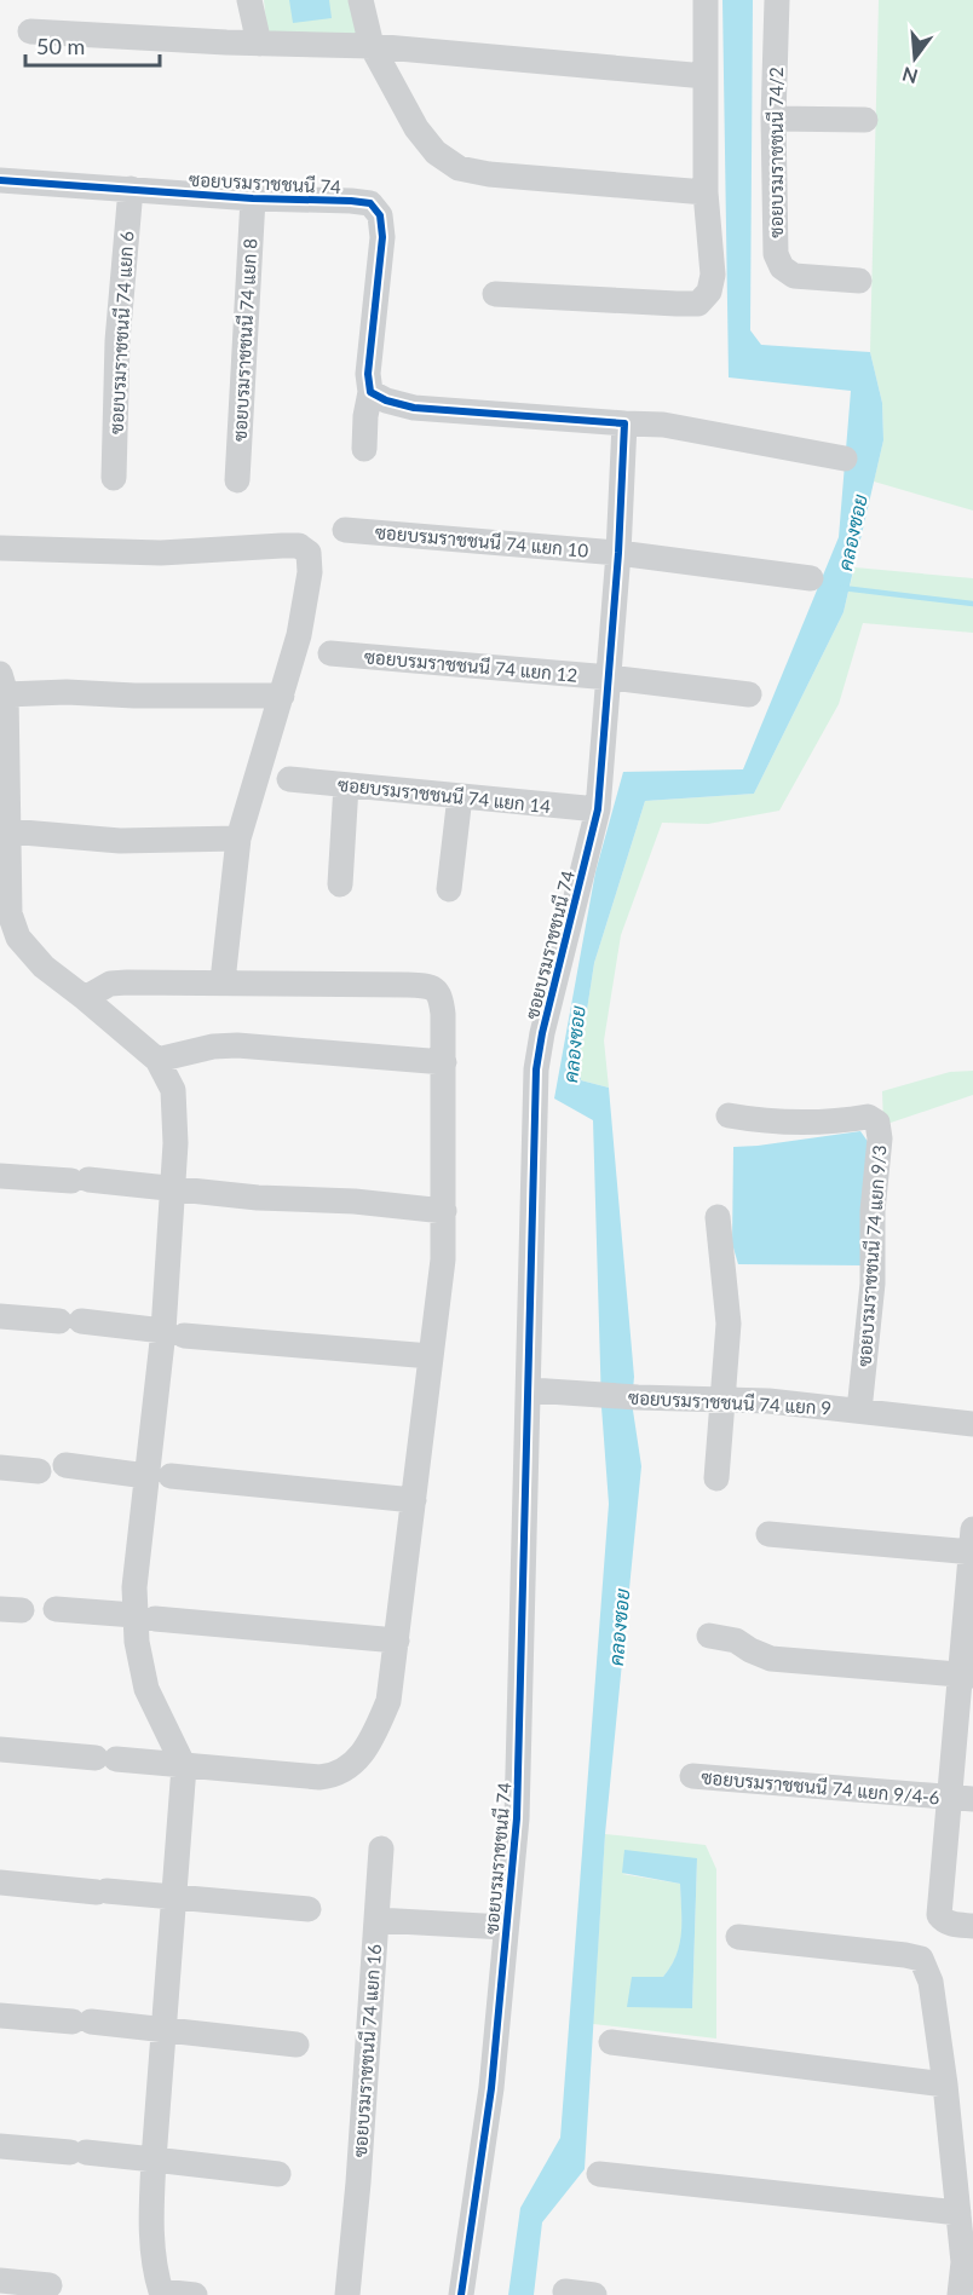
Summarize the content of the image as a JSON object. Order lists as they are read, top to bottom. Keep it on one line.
{"streets":{"street":["ซอยบรมราชชนนี 74/2","ซอยบรมราชชนนี 74","ซอยบรมราชชนนี 74 แยก 6","ซอยบรมราชชนนี 74 แยก 8","ซอยบรมราชชนนี 74 แยก 10","ซอยบรมราชชนนี 74 แยก 12","ซอยบรมราชชนนี 74 แยก 14","ซอยบรมราชชนนี 74 แยก 9/3","ซอยบรมราชชนนี 74 แยก 9","ซอยบรมราชชนนี 74 แยก 9/4-6","ซอยบรมราชชนนี 74 แยก 16"]},"crossings":[["ซอยบรมราชชนนี 74","ซอยบรมราชชนนี 74 แยก 6"],["ซอยบรมราชชนนี 74","ซอยบรมราชชนนี 74 แยก 8"],["ซอยบรมราชชนนี 74","ซอยบรมราชชนนี 74 แยก 10"],["ซอยบรมราชชนนี 74","ซอยบรมราชชนนี 74 แยก 12"],["ซอยบรมราชชนนี 74","ซอยบรมราชชนนี 74 แยก 14"],["ซอยบรมราชชนนี 74","ซอยบรมราชชนนี 74 แยก 9"],["ซอยบรมราชชนนี 74","ซอยบรมราชชนนี 74 แยก 16"],["ซอยบรมราชชนนี 74 แยก 9/3","ซอยบรมราชชนนี 74 แยก 9"]],"water":["คลองซอย"],"scale_bar":"50 m","north":"bottom"}
